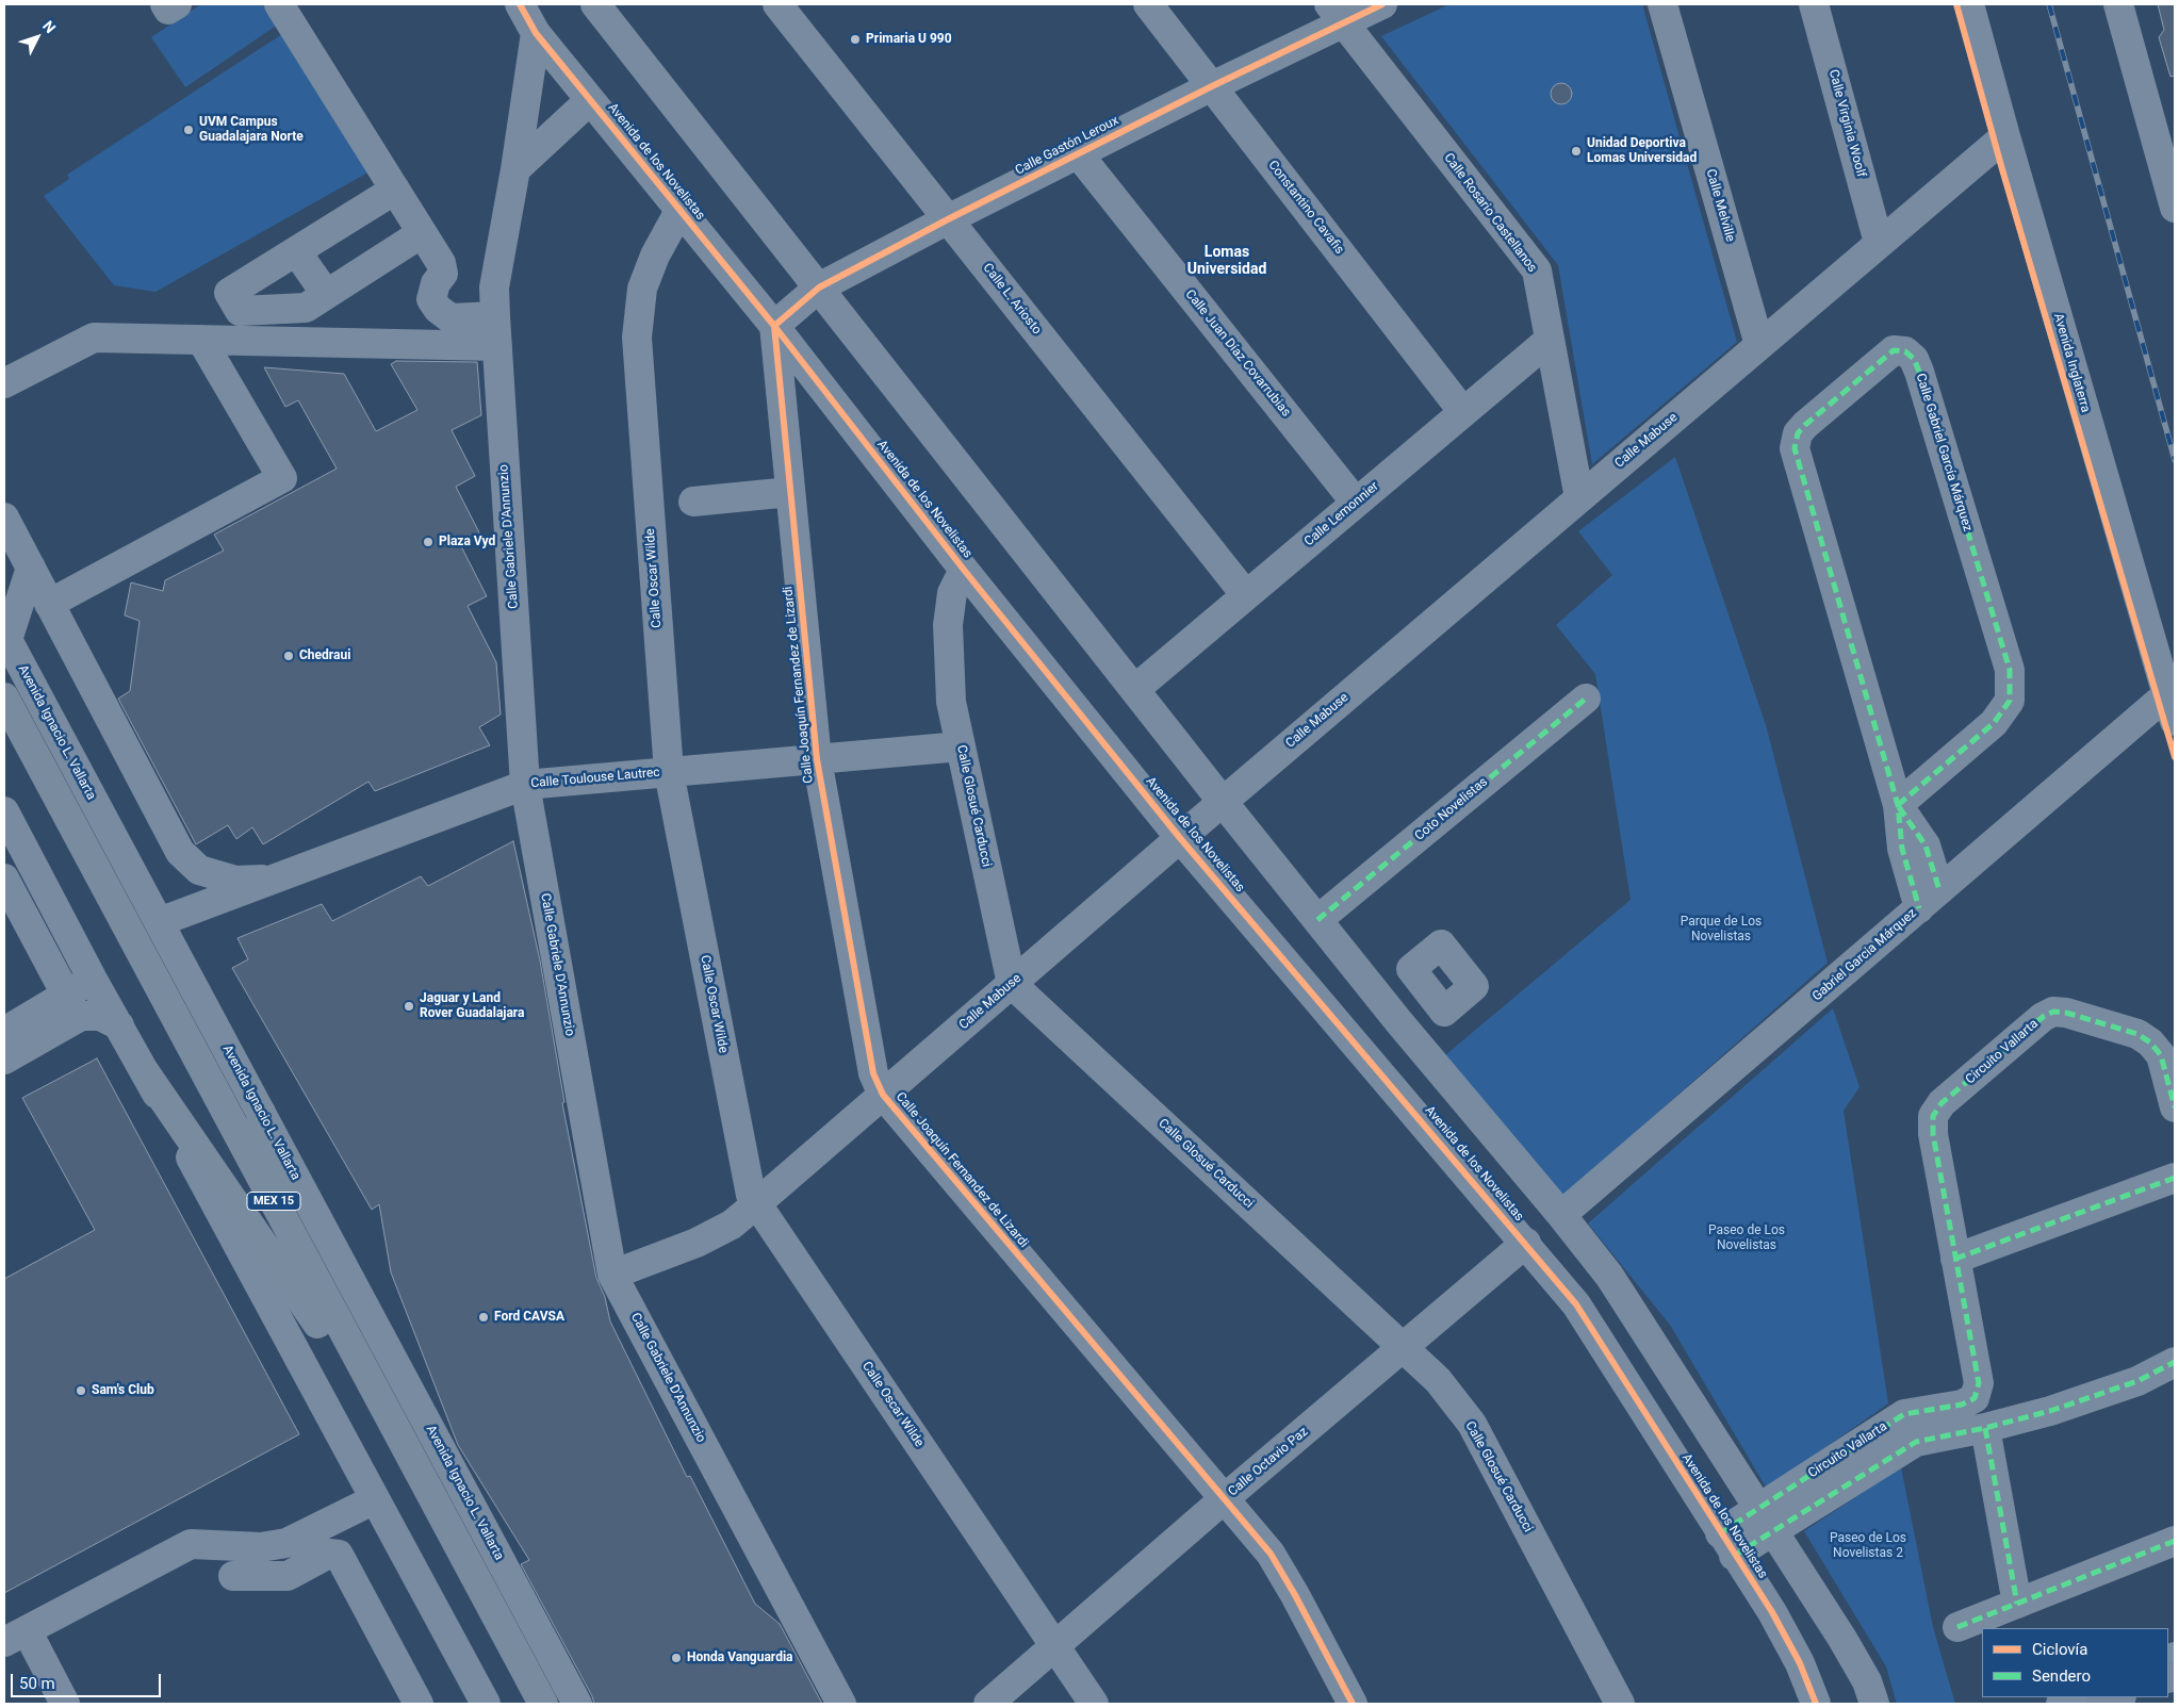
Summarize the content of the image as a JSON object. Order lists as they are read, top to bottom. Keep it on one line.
{"streets":{"highway":["MEX 15"],"street":["Calle Virginia Woolf","Calle Gastón Leroux","Avenida de los Novelistas","Calle Melville","Constantino Cavafis","Calle Rosario Castellanos","Calle L. Ariosto","Calle Juan Díaz Covarrubias","Avenida Inglaterra","Calle Mabuse","Calle Gabriel García Márquez","Calle Lemonnier","Calle Gabriele D'Annunzio","Calle Oscar Wilde","Calle Joaquín Fernandez de Lizardi","Avenida Ignacio L. Vallarta","Calle Toulouse Lautrec","Calle Glosué Carducci","Coto Novelistas","Gabriel Garcia Márquez","Circuito Vallarta","Calle Octavio Paz"]},"crossings":[["Calle Virginia Woolf","Calle Mabuse"],["Calle Gastón Leroux","Avenida de los Novelistas"],["Calle Gastón Leroux","Constantino Cavafis"],["Calle Gastón Leroux","Calle Rosario Castellanos"],["Calle Gastón Leroux","Calle L. Ariosto"],["Calle Gastón Leroux","Calle Juan Díaz Covarrubias"],["Calle Gastón Leroux","Calle Joaquín Fernandez de Lizardi"],["Avenida de los Novelistas","Calle Mabuse"],["Avenida de los Novelistas","Calle Gabriele D'Annunzio"],["Avenida de los Novelistas","Calle Oscar Wilde"],["Avenida de los Novelistas","Calle Joaquín Fernandez de Lizardi"],["Avenida de los Novelistas","Calle Glosué Carducci"],["Avenida de los Novelistas","Circuito Vallarta"],["Avenida de los Novelistas","Calle Octavio Paz"],["Calle Melville","Calle Mabuse"],["Constantino Cavafis","Calle Lemonnier"],["Calle Rosario Castellanos","Calle Mabuse"],["Calle Rosario Castellanos","Calle Lemonnier"],["Calle L. Ariosto","Calle Lemonnier"],["Calle Juan Díaz Covarrubias","Calle Lemonnier"],["Avenida Inglaterra","Calle Mabuse"],["Avenida Inglaterra","Gabriel Garcia Márquez"],["Calle Mabuse","Calle Gabriele D'Annunzio"],["Calle Mabuse","Calle Oscar Wilde"],["Calle Mabuse","Calle Joaquín Fernandez de Lizardi"],["Calle Mabuse","Calle Glosué Carducci"],["Calle Gabriel García Márquez","Gabriel Garcia Márquez"],["Calle Gabriele D'Annunzio","Calle Toulouse Lautrec"],["Calle Oscar Wilde","Calle Toulouse Lautrec"],["Calle Oscar Wilde","Calle Octavio Paz"],["Calle Joaquín Fernandez de Lizardi","Calle Toulouse Lautrec"],["Calle Joaquín Fernandez de Lizardi","Calle Octavio Paz"],["Avenida Ignacio L. Vallarta","Calle Toulouse Lautrec"],["Calle Toulouse Lautrec","Calle Glosué Carducci"],["Calle Glosué Carducci","Calle Octavio Paz"]],"districts":["Lomas Universidad"],"parks":["Parque de Los Novelistas","Paseo de Los Novelistas","Paseo de Los Novelistas 2"],"places":["Primaria U 990","UVM Campus Guadalajara Norte","Unidad Deportiva Lomas Universidad","Plaza Vyd","Chedraui","Jaguar y Land Rover Guadalajara","Ford CAVSA","Sam's Club","Honda Vanguardia"],"legend":["Ciclovía","Sendero"],"scale_bar":"50 m","north":"top right"}
